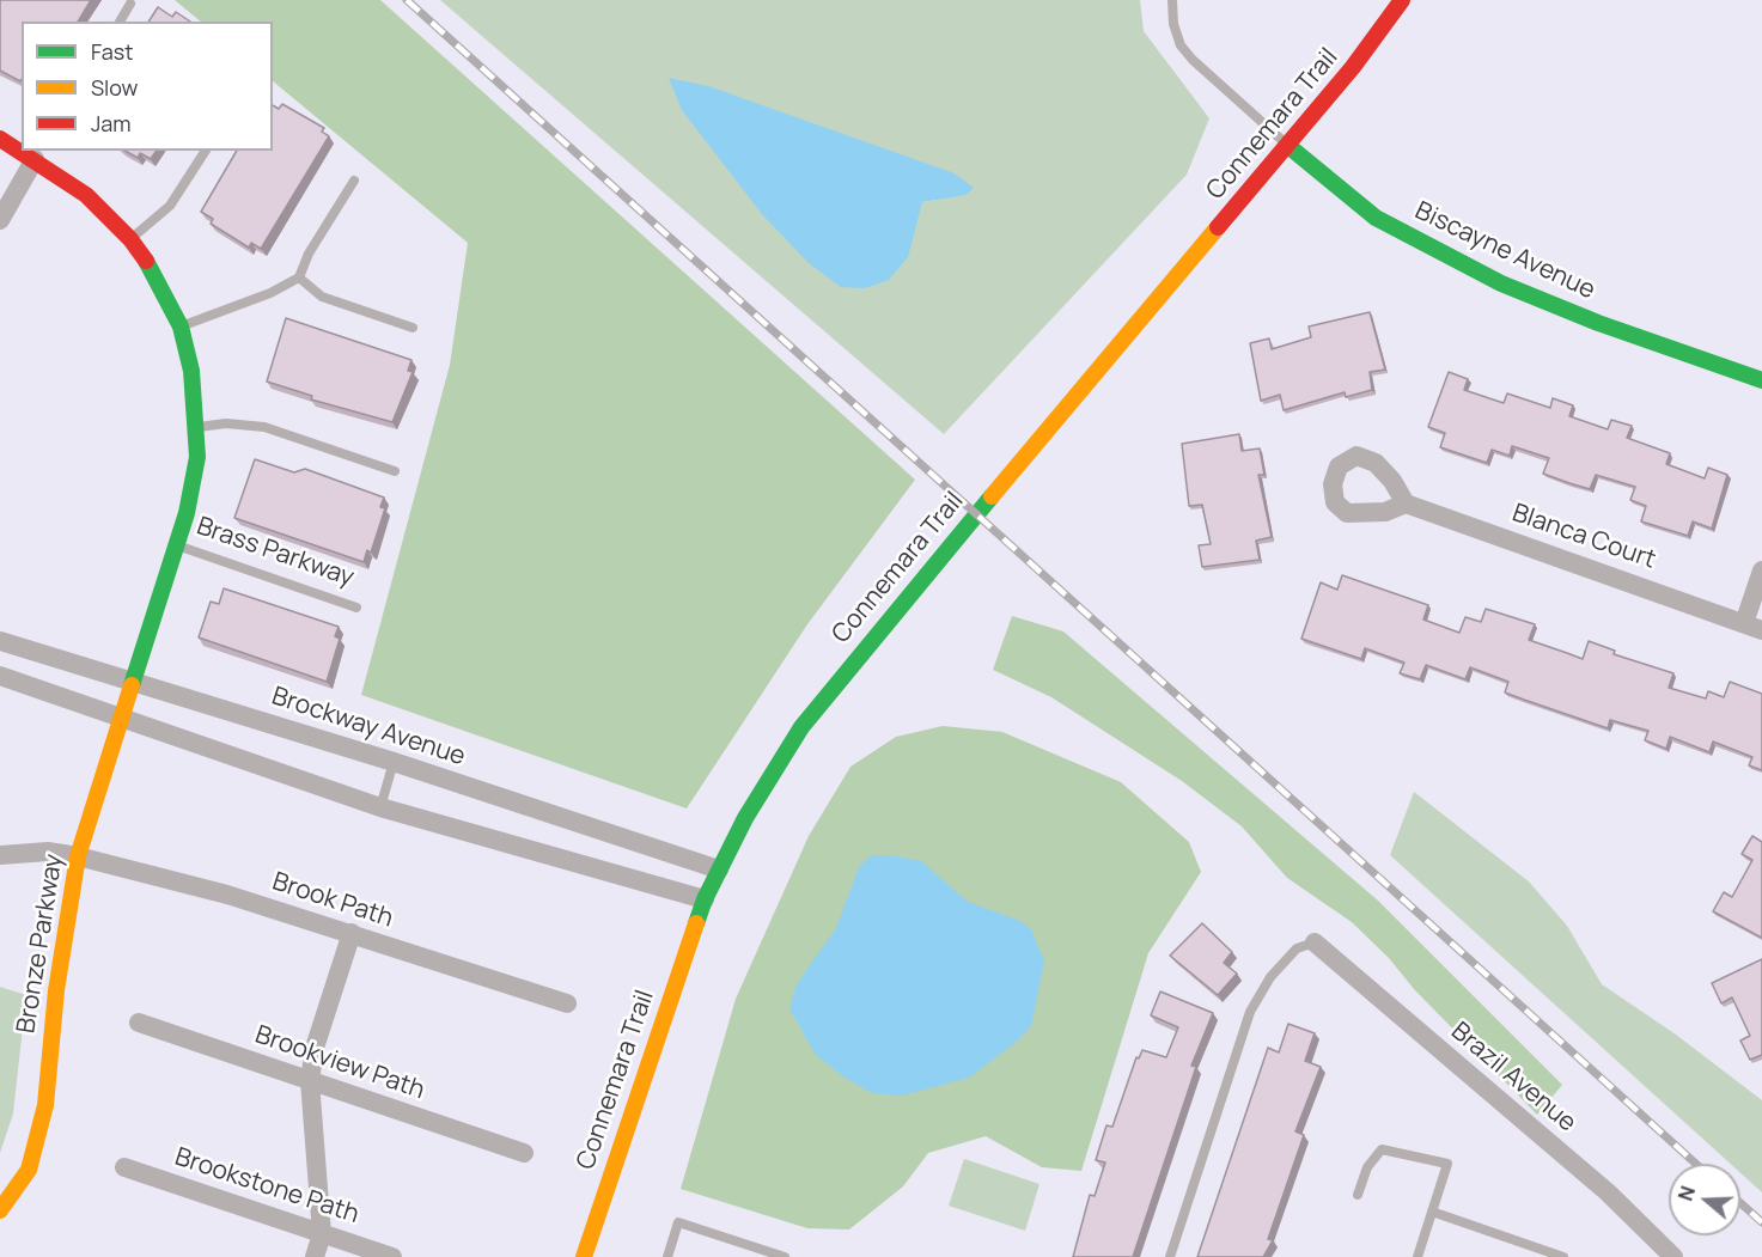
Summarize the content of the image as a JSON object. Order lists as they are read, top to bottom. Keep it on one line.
{"streets":{"street":["Connemara Trail","Biscayne Avenue","Blanca Court","Brass Parkway","Brockway Avenue","Brook Path","Bronze Parkway","Brookview Path","Brazil Avenue","Brookstone Path"]},"crossings":[["Connemara Trail","Biscayne Avenue"],["Connemara Trail","Brockway Avenue"],["Brass Parkway","Brockway Avenue"],["Brass Parkway","Bronze Parkway"],["Brockway Avenue","Bronze Parkway"],["Brook Path","Bronze Parkway"]],"legend":["Fast","Slow","Jam"],"north":"left"}
